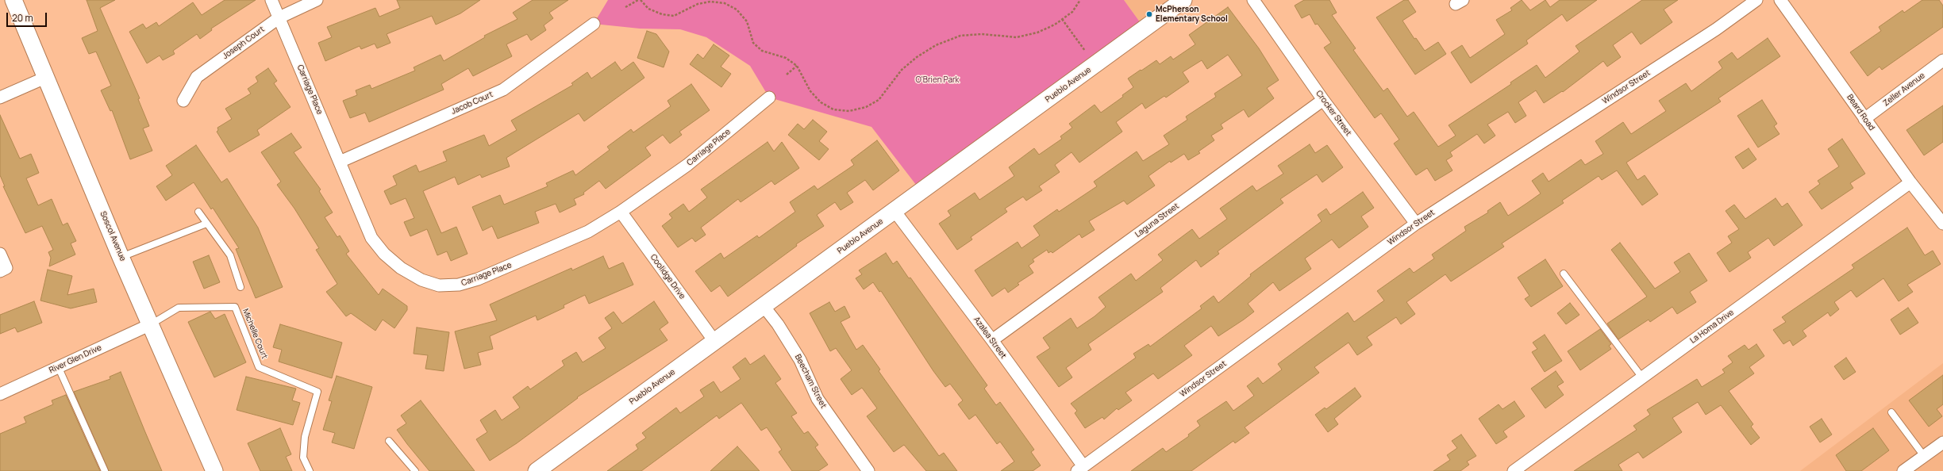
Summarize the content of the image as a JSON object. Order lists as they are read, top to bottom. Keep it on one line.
{"streets":{"street":["Joseph Court","Pueblo Avenue","Windsor Street","Carriage Place","Zeller Avenue","Jacob Court","Beard Road","Crocker Street","Laguna Street","Soscol Avenue","Coolidge Drive","La Homa Drive","Azalea Street","River Glen Drive","Beecham Street"],"lane":["Michelle Court"]},"crossings":[["Joseph Court","Carriage Place"],["Pueblo Avenue","Coolidge Drive"],["Pueblo Avenue","Azalea Street"],["Pueblo Avenue","Beecham Street"],["Windsor Street","Crocker Street"],["Windsor Street","Azalea Street"],["Carriage Place","Jacob Court"],["Carriage Place","Coolidge Drive"],["Zeller Avenue","Beard Road"],["Beard Road","La Homa Drive"],["Crocker Street","Laguna Street"],["Laguna Street","Azalea Street"],["Soscol Avenue","Michelle Court"],["Soscol Avenue","River Glen Drive"],["Michelle Court","River Glen Drive"]],"parks":["O'Brien Park"],"places":["McPherson Elementary School"],"scale_bar":"20 m"}
